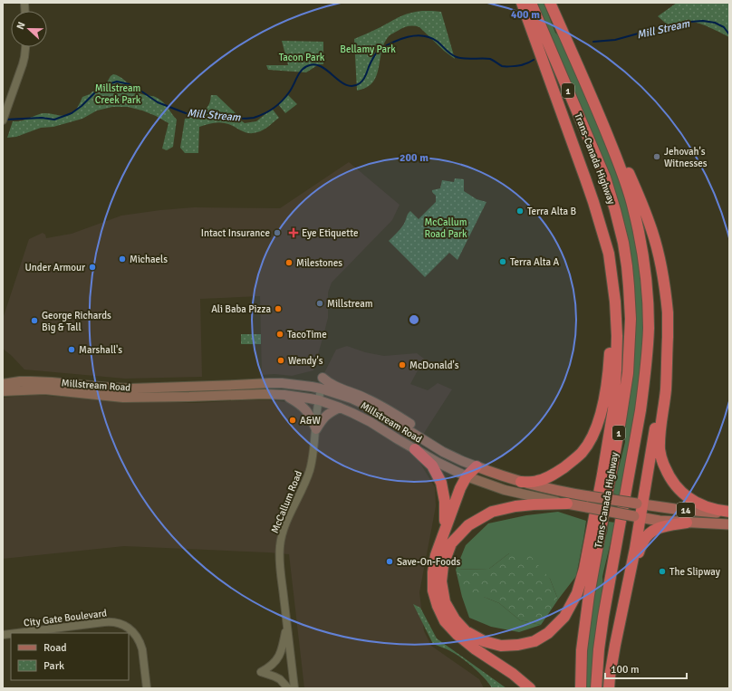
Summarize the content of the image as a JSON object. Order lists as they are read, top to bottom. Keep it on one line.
{"streets":{"highway":["1","Trans-Canada Highway"],"main road":["Millstream Road","14"],"street":["McCallum Road","City Gate Boulevard"]},"crossings":[["Millstream Road","McCallum Road"],["Millstream Road","14"]],"water":["Mill Stream"],"parks":["Bellamy Park","Tacon Park","Millstream Creek Park","McCallum Road Park"],"places":{"other":["Jehovah's Witnesses","Terra Alta B","Intact Insurance","Michaels","Terra Alta A","Milestones","Under Armour","Millstream","Ali Baba Pizza","George Richards Big & Tall","TacoTime","Marshall's","Wendy's","McDonald's","A&W","Save-On-Foods","The Slipway"],"health":["Eye Etiquette"]},"legend":["Road","Park"],"scale_bar":"100 m","north":"left","rings":["400 m","200 m"]}
